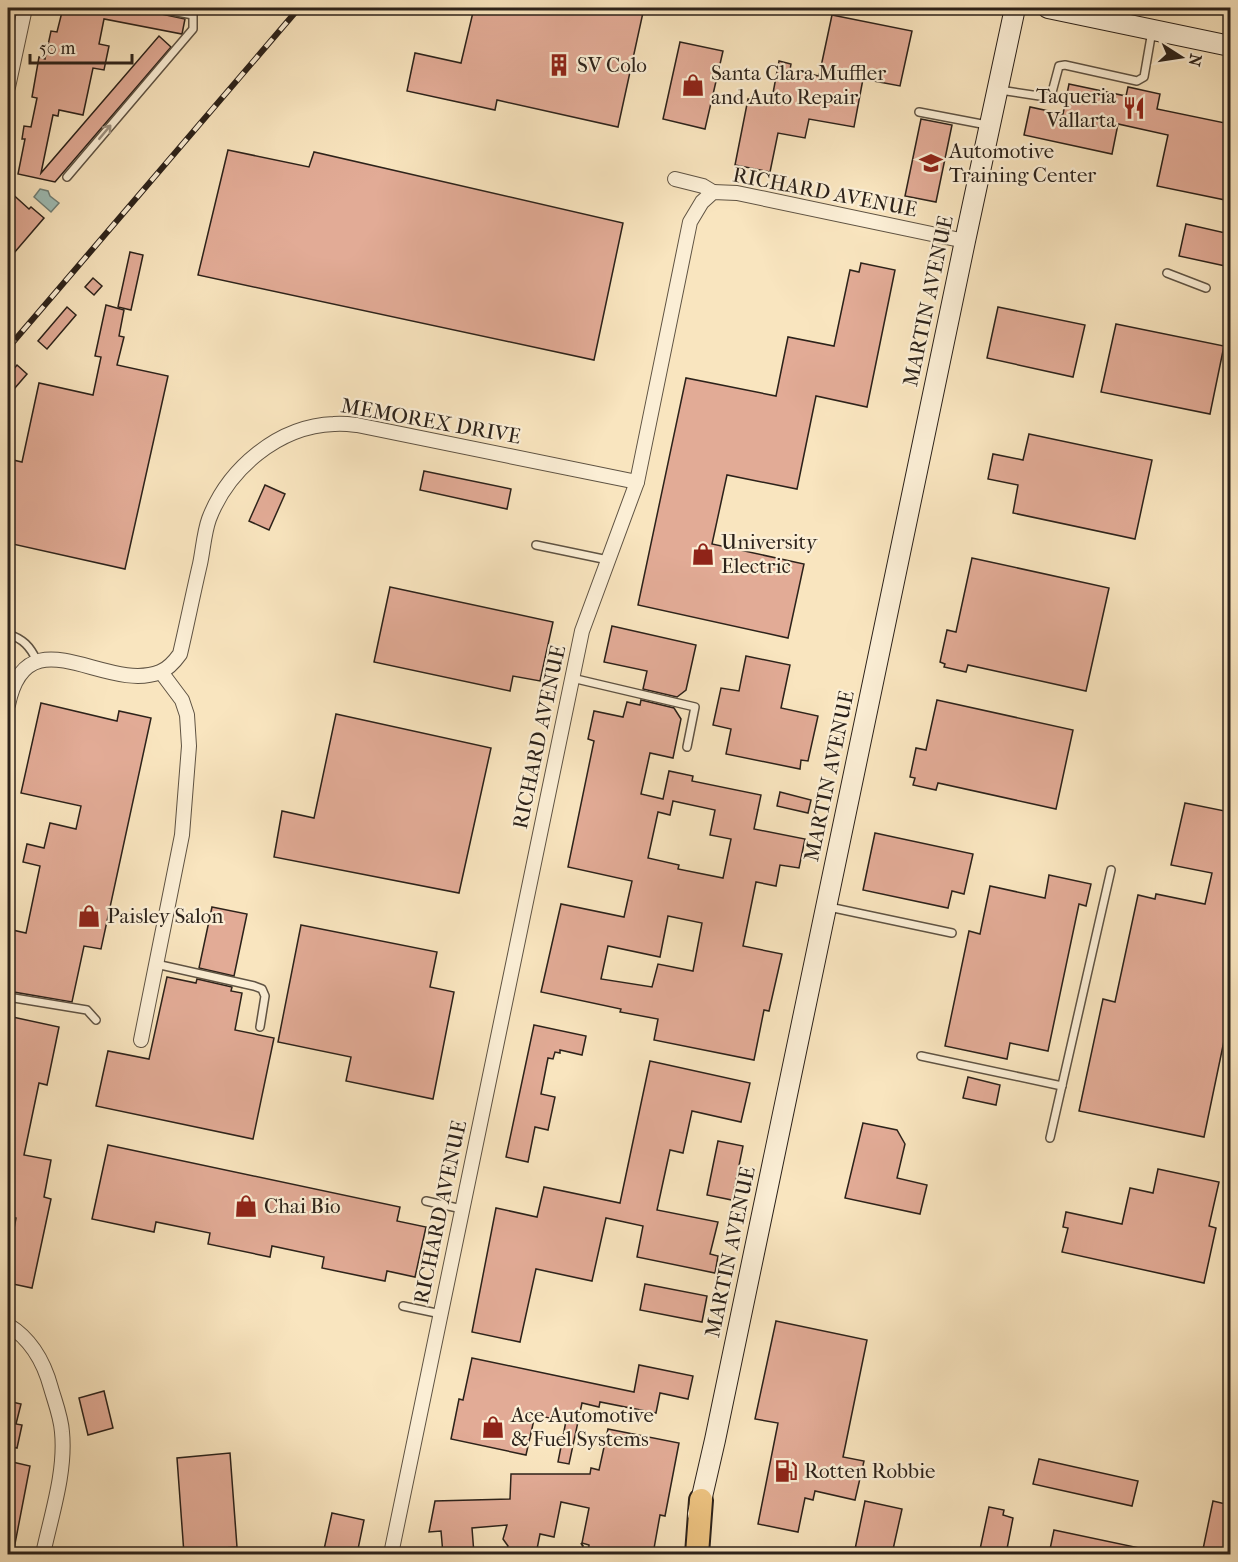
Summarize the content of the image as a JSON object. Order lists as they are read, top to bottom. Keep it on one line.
{"streets":{"street":["RICHARD AVENUE","MARTIN AVENUE","MEMOREX DRIVE"]},"crossings":[["RICHARD AVENUE","MARTIN AVENUE"],["RICHARD AVENUE","MEMOREX DRIVE"]],"places":{"building":["SV Colo"],"shop":["Santa Clara Muffler and Auto Repair","University Electric","Paisley Salon","Chai Bio","Ace Automotive & Fuel Systems"],"restaurant":["Taqueria Vallarta"],"school or university":["Automotive Training Center"],"fuel station":["Rotten Robbie"]},"scale_bar":"50 m","north":"right"}
